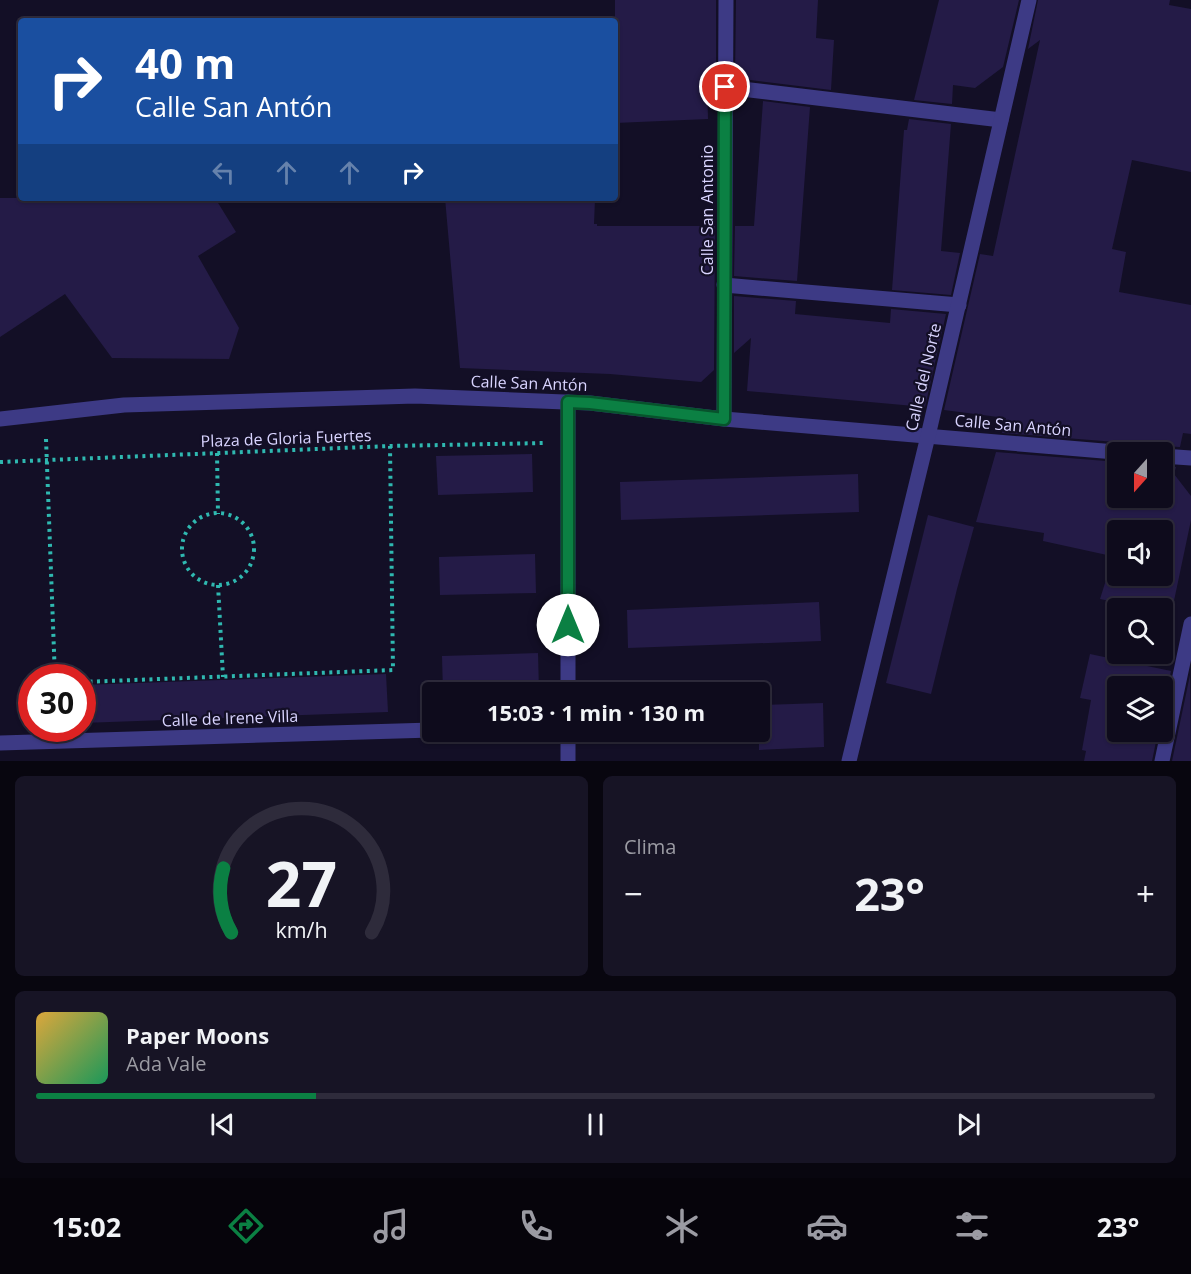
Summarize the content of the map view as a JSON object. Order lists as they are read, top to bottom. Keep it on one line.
{"streets":{"street":["Calle San Antonio","Calle del Norte","Calle San Antón","Calle de Irene Villa"],"path":["Plaza de Gloria Fuertes"]},"crossings":[["Calle San Antonio","Calle San Antón"],["Calle del Norte","Calle San Antón"]],"north":"bottom","page":{"turn":["40 m","Calle San Antón"],"limit":"30","trip":"15:03 · 1 min · 130 m","tile":"Clima","heat":["−","23°","+"],"song":["Paper Moons","Ada Vale"],"tabs":["15:02","23°"],"gauge":["27","km/h"]}}
